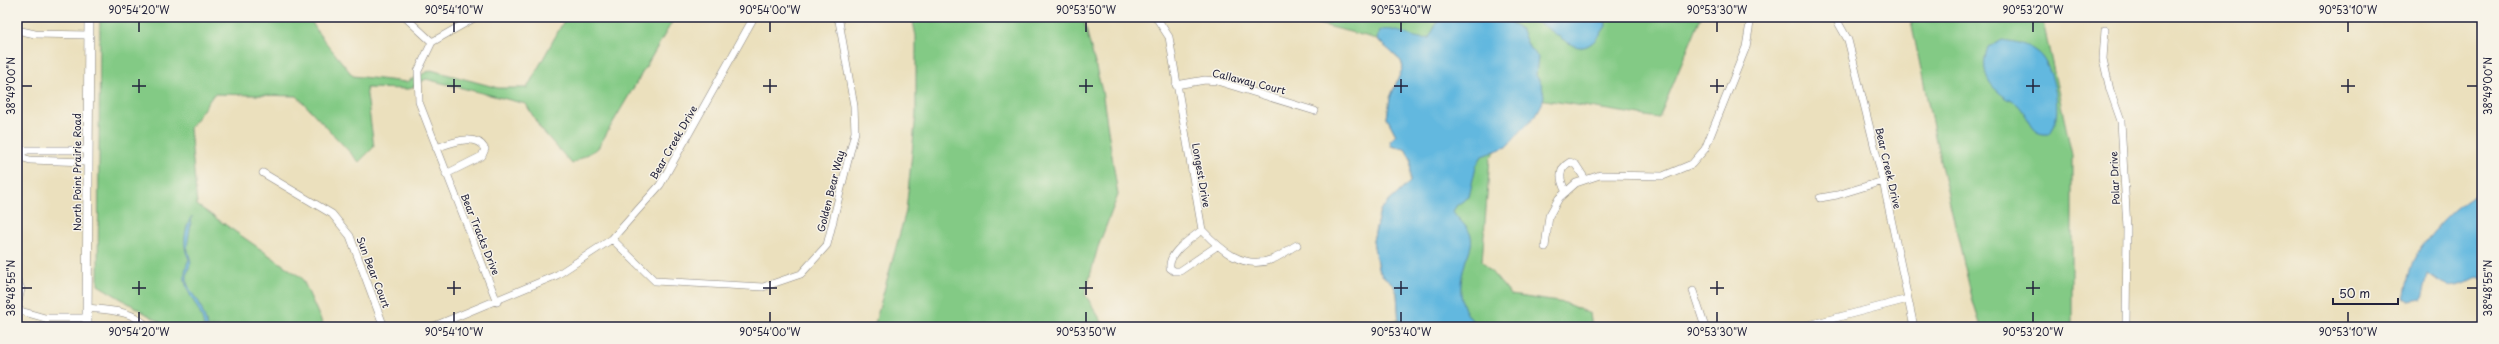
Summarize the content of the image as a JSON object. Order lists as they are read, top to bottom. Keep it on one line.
{"streets":{"street":["Callaway Court","Bear Creek Drive","North Point Prairie Road","Longest Drive","Polar Drive","Golden Bear Way","Bear Tracks Drive","Sun Bear Court"]},"crossings":[["Callaway Court","Longest Drive"],["Bear Creek Drive","Golden Bear Way"],["Bear Creek Drive","Bear Tracks Drive"]],"scale_bar":"50 m","coordinates":["90°54'20\"W","90°54'10\"W","90°54'00\"W","90°53'50\"W","90°53'40\"W","90°53'30\"W","90°53'20\"W","90°53'10\"W","38°49'00\"N","38°48'55\"N"]}
